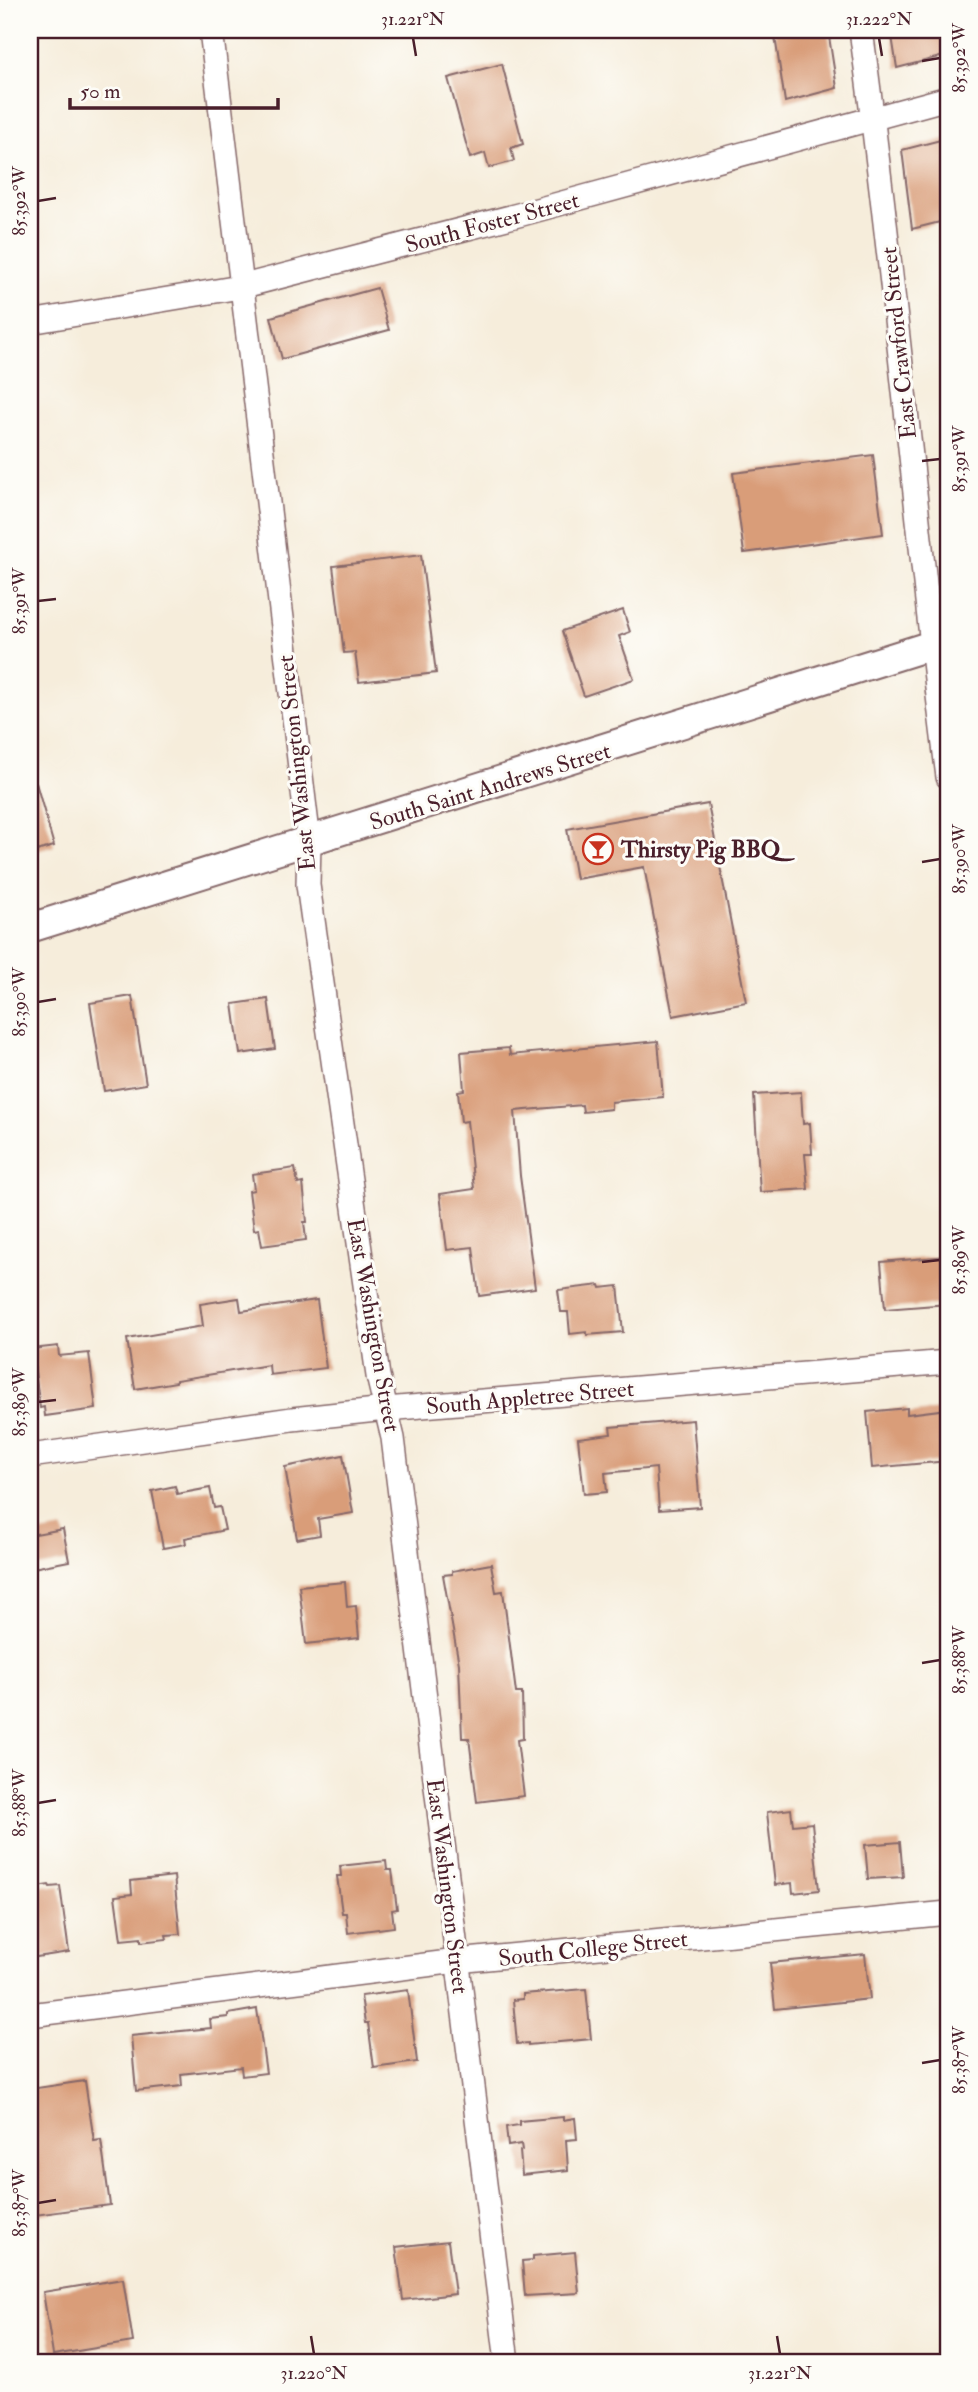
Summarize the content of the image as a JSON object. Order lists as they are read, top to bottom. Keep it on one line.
{"streets":{"street":["South Foster Street","East Crawford Street","East Washington Street","South Saint Andrews Street","South Appletree Street","South College Street"]},"crossings":[["South Foster Street","East Crawford Street"],["South Foster Street","East Washington Street"],["East Crawford Street","South Saint Andrews Street"],["East Washington Street","South Saint Andrews Street"],["East Washington Street","South Appletree Street"],["East Washington Street","South College Street"]],"places":{"bar":["Thirsty Pig BBQ"]},"scale_bar":"50 m","coordinates":["31.221°N","31.222°N","85.392°W","85.391°W","85.390°W","85.389°W","85.388°W","85.387°W","31.220°N"]}
